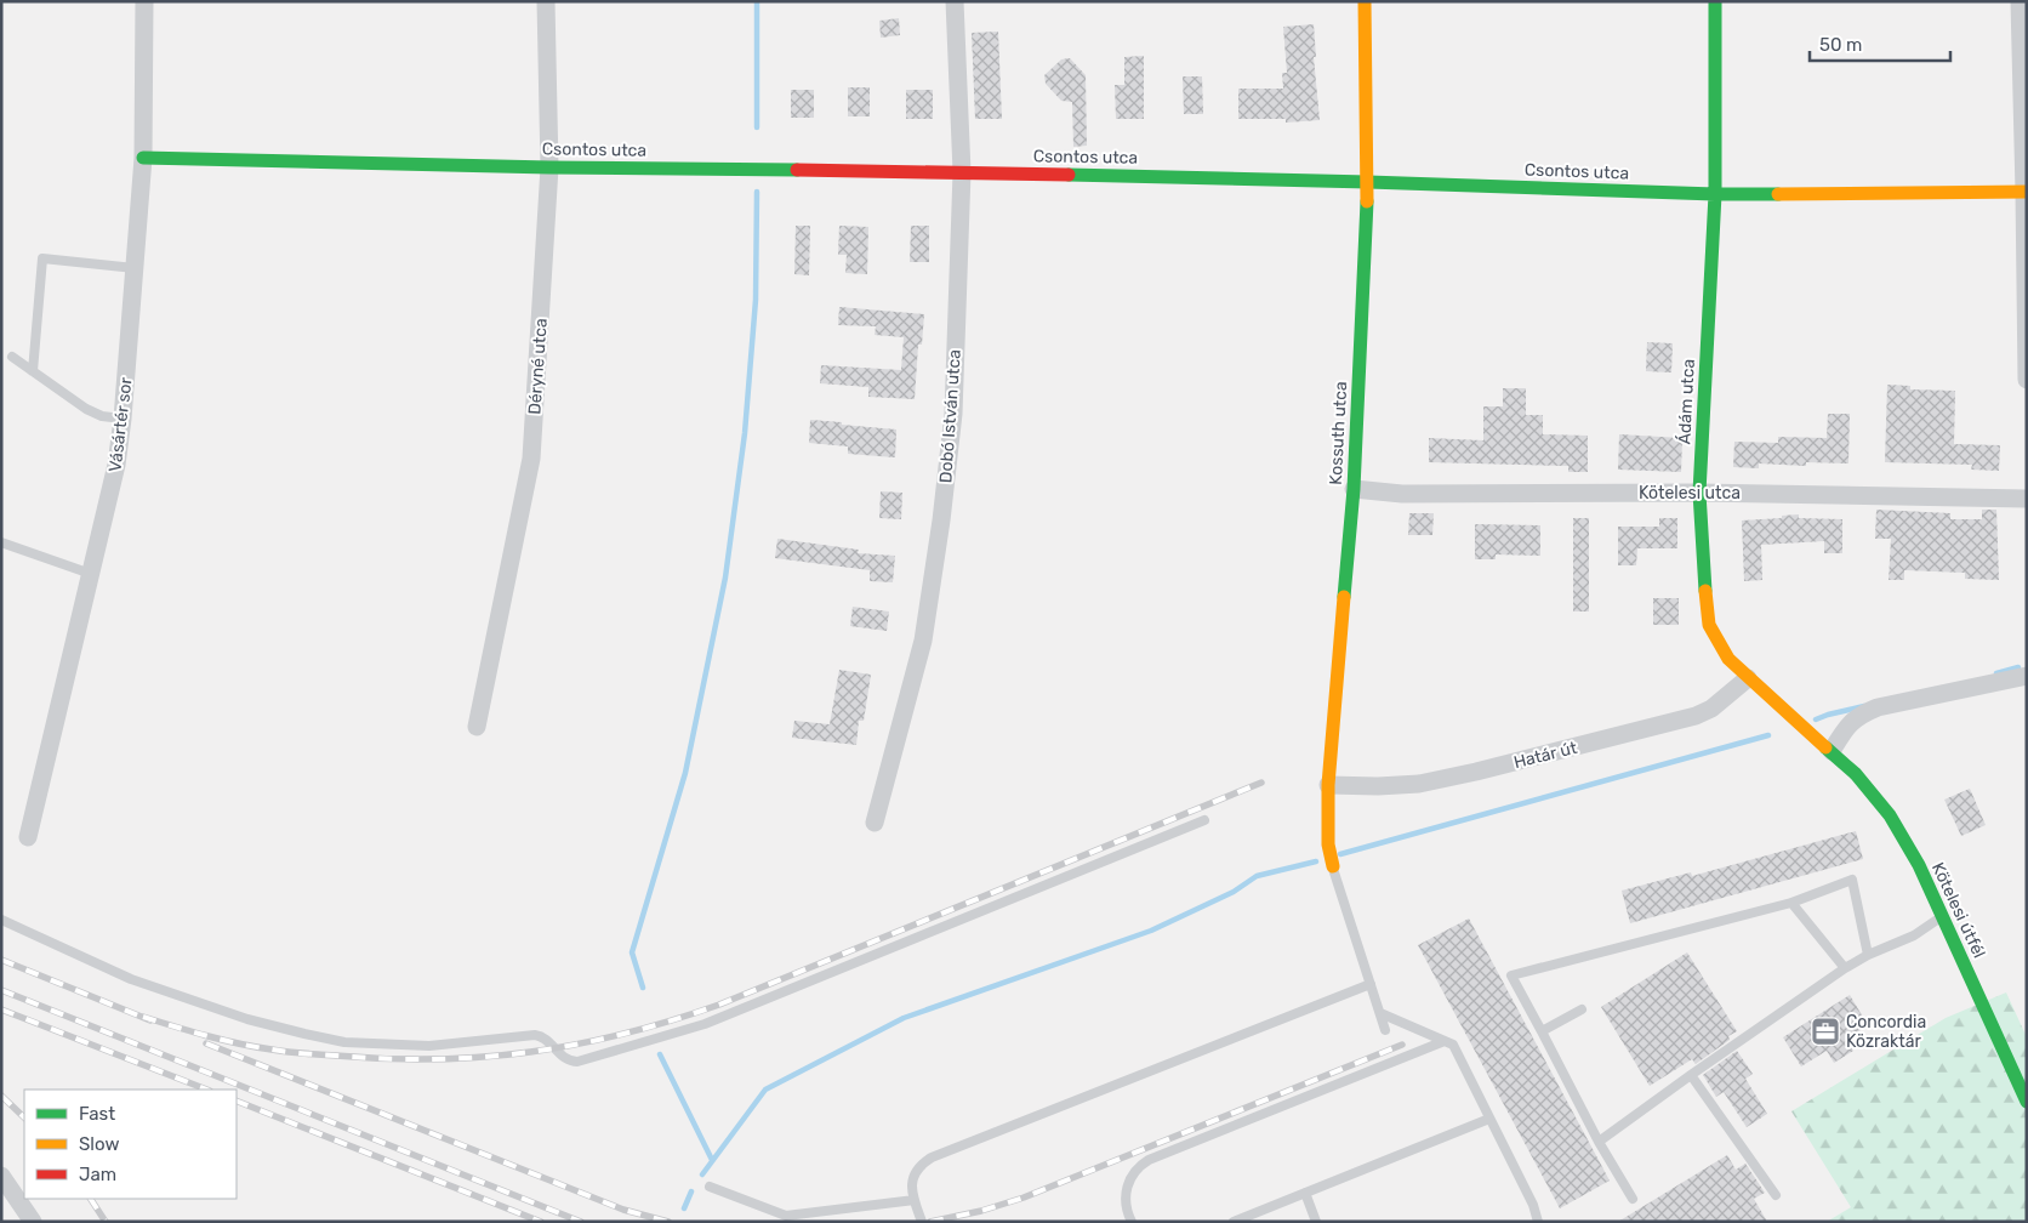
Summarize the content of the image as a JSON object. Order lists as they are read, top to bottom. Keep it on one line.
{"streets":{"street":["Csontos utca","Déryné utca","Ádám utca","Dobó István utca","Vásártér sor","Kossuth utca","Kötelesi utca","Határ út","Kötelesi útfél"]},"crossings":[["Csontos utca","Déryné utca"],["Csontos utca","Ádám utca"],["Csontos utca","Dobó István utca"],["Csontos utca","Vásártér sor"],["Csontos utca","Kossuth utca"],["Ádám utca","Kötelesi utca"],["Ádám utca","Határ út"],["Ádám utca","Kötelesi útfél"],["Kossuth utca","Kötelesi utca"],["Kossuth utca","Határ út"]],"places":{"office":["Concordia Közraktár"]},"legend":["Fast","Slow","Jam"],"scale_bar":"50 m"}
